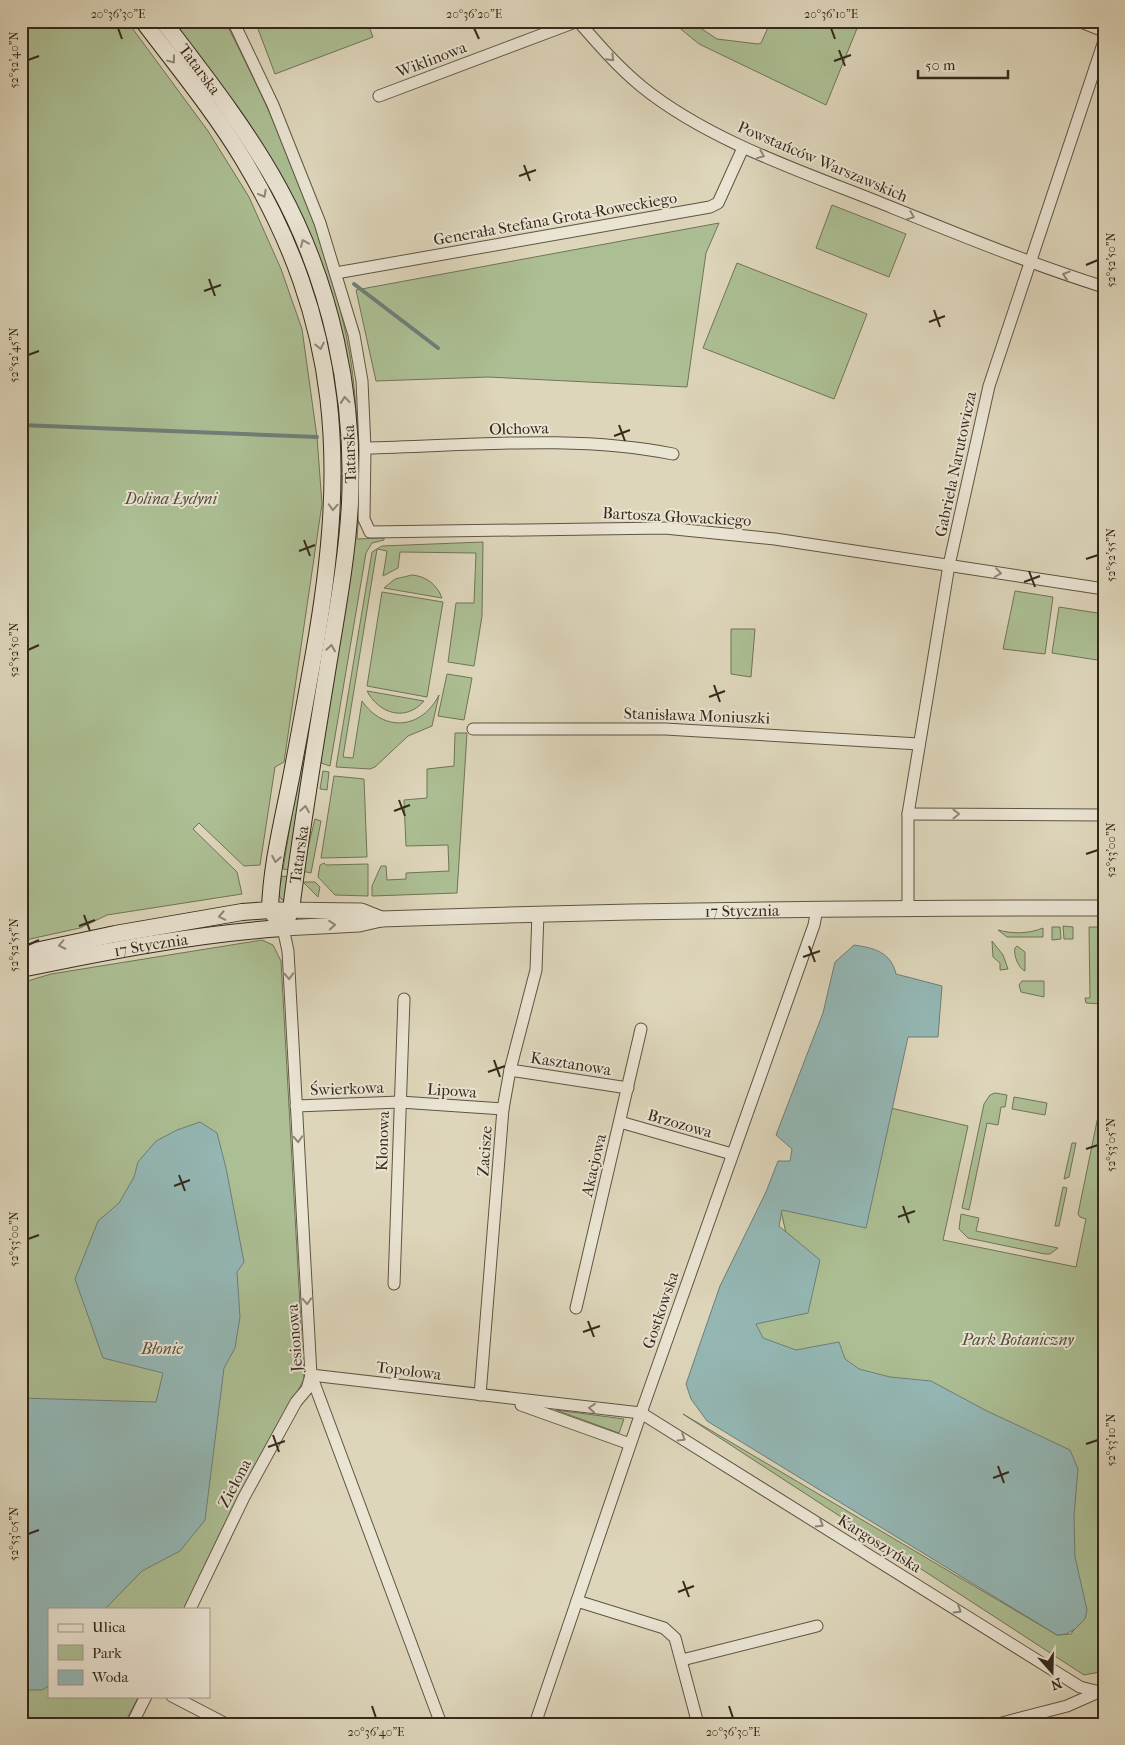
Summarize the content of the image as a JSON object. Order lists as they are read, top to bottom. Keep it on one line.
{"streets":{"main road":["Tatarska","17 Stycznia"],"street":["Wiklinowa","Powstańców Warszawskich","Generała Stefana Grota-Roweckiego","Olchowa","Gabriela Narutowicza","Bartosza Głowackiego","Stanisława Moniuszki","Kasztanowa","Świerkowa","Lipowa","Brzozowa","Klonowa","Zacisze","Akacjowa","Gostkowska","Jesionowa","Topolowa","Zielona","Kargoszyńska"]},"crossings":[["Wiklinowa","Powstańców Warszawskich"],["Tatarska","Generała Stefana Grota-Roweckiego"],["Tatarska","Olchowa"],["Tatarska","Bartosza Głowackiego"],["Tatarska","17 Stycznia"],["Tatarska","Jesionowa"],["Powstańców Warszawskich","Generała Stefana Grota-Roweckiego"],["Powstańców Warszawskich","Gabriela Narutowicza"],["Gabriela Narutowicza","Bartosza Głowackiego"],["Gabriela Narutowicza","Stanisława Moniuszki"],["Gabriela Narutowicza","17 Stycznia"],["17 Stycznia","Zacisze"],["17 Stycznia","Gostkowska"],["17 Stycznia","Jesionowa"],["Kasztanowa","Zacisze"],["Kasztanowa","Akacjowa"],["Świerkowa","Lipowa"],["Świerkowa","Klonowa"],["Świerkowa","Jesionowa"],["Lipowa","Klonowa"],["Lipowa","Zacisze"],["Brzozowa","Akacjowa"],["Brzozowa","Gostkowska"],["Zacisze","Topolowa"],["Gostkowska","Topolowa"],["Gostkowska","Kargoszyńska"],["Jesionowa","Topolowa"],["Jesionowa","Zielona"],["Topolowa","Zielona"],["Topolowa","Kargoszyńska"]],"one_way":["Jesionowa","Kargoszyńska"],"parks":["Dolina Łydyni","Park Botaniczny","Błonie"],"legend":["Ulica","Park","Woda"],"scale_bar":"50 m","north":"bottom","coordinates":["20°36'30\"E","20°36'20\"E","20°36'10\"E","52°52'40\"N","52°52'50\"N","52°52'45\"N","52°52'55\"N","52°53'00\"N","52°53'05\"N","52°53'10\"N","20°36'40\"E"]}
